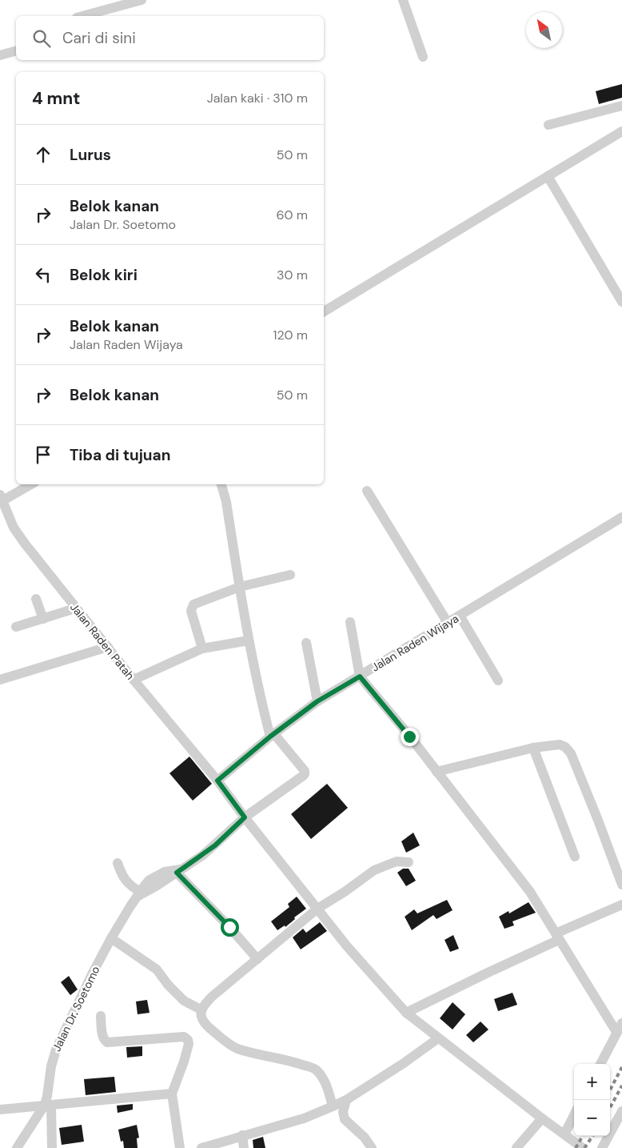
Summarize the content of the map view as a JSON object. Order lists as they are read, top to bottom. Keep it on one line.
{"streets":{"street":["Jalan Raden Patah","Jalan Raden Wijaya","Jalan Dr. Soetomo"]},"crossings":[["Jalan Raden Patah","Jalan Raden Wijaya"],["Jalan Raden Patah","Jalan Dr. Soetomo"],["Jalan Raden Wijaya","Jalan Dr. Soetomo"]],"north":"top left","page":{"search":"Cari di sini","heading":["4 mnt","Jalan kaki · 310 m"],"list":[["Lurus","50 m"],["Belok kanan","Jalan Dr. Soetomo","60 m"],["Belok kiri","30 m"],["Belok kanan","Jalan Raden Wijaya","120 m"],["Belok kanan","50 m"],"Tiba di tujuan"],"map_buttons":["+","−"]}}
